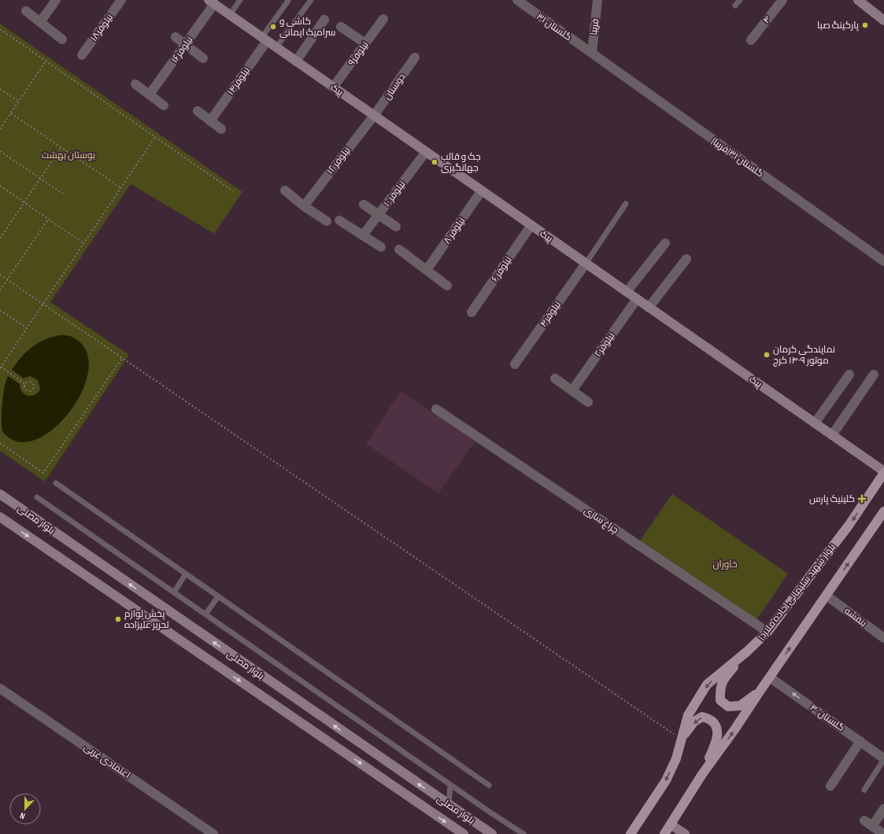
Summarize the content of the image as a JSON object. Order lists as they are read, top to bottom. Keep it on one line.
{"streets":{"main road":["بلوار شهید سلیمانی (جاده ملارد)"],"street":["۴","گلستان ۳۱","فریبا","نیلوفر۱۸","نیلوفر۱۶","نیلوفر۹","نیلوفر۱۴","دوستان","پیک","گلستان ۳۱(فریبا)","نیلوفر ۱۲","نیلوفر ۱۰","نیلوفر ۸","نیلوفر ۶","نیلوفر۴","نیلوفر۲","بلوار مصلی","چراغ سازی","بنفشه","گلستان ۳۰","اعتمادی غربی"]},"crossings":[["گلستان ۳۱","فریبا"],["گلستان ۳۱","گلستان ۳۱(فریبا)"],["فریبا","گلستان ۳۱(فریبا)"],["نیلوفر۱۶","پیک"],["نیلوفر۹","پیک"],["نیلوفر۱۴","پیک"],["دوستان","پیک"],["دوستان","نیلوفر ۱۲"],["پیک","نیلوفر ۱۲"],["پیک","نیلوفر ۱۰"],["پیک","نیلوفر ۸"],["پیک","نیلوفر ۶"],["پیک","نیلوفر۴"],["پیک","نیلوفر۲"],["پیک","بلوار شهید سلیمانی (جاده ملارد)"],["چراغ سازی","بلوار شهید سلیمانی (جاده ملارد)"]],"one_way":["گلستان ۳۰"],"parks":["بوستان بهشت","خاوران"],"places":{"other":["پارکینگ صبا","کاشی و سرامیک ایمانی","جک و قالب جهانگیری","نمایندگی کرمان موتور ۱۴۰۹ کرج","پخش لوازم تحریر علیزاده"],"health":["کلینیک پارس"]},"north":"bottom"}
